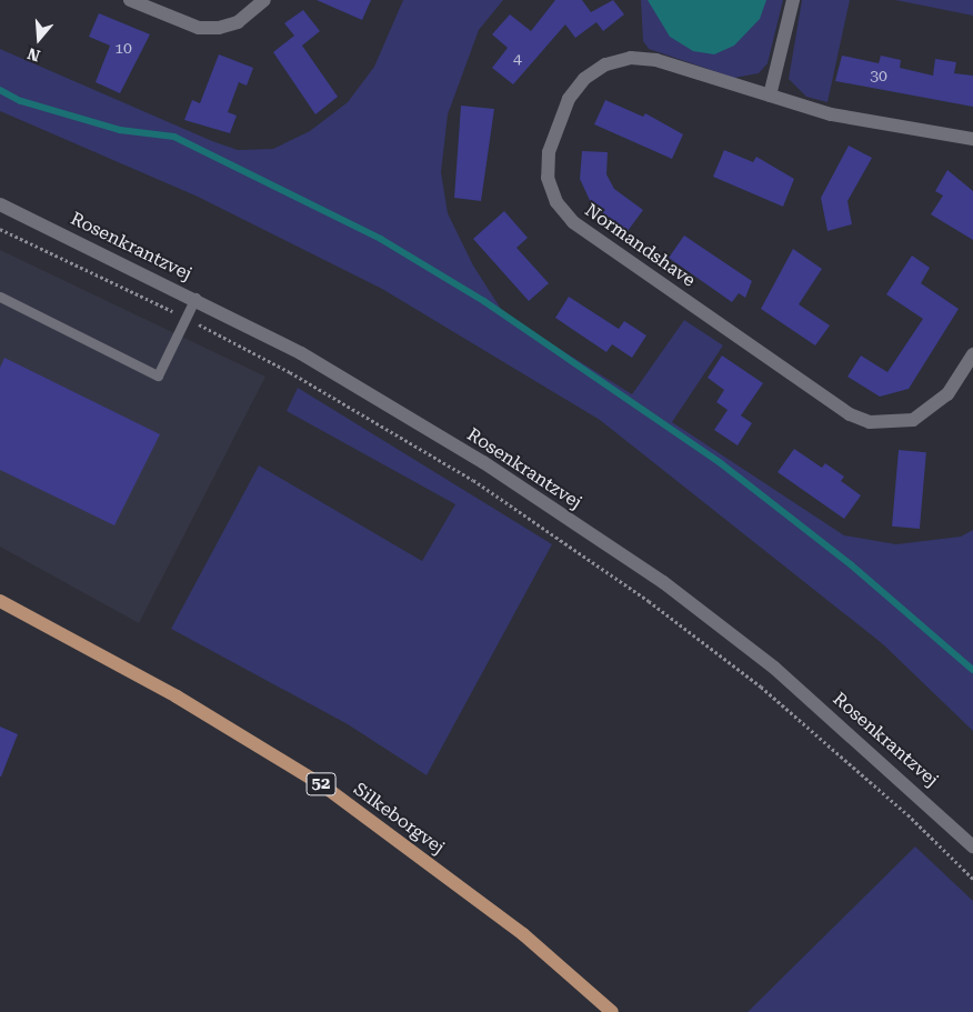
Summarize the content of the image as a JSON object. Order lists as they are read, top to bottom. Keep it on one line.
{"streets":{"main road":["52","Silkeborgvej"],"street":["Normandshave","Rosenkrantzvej"]},"house_numbers":["10","4","30"],"north":"bottom"}
